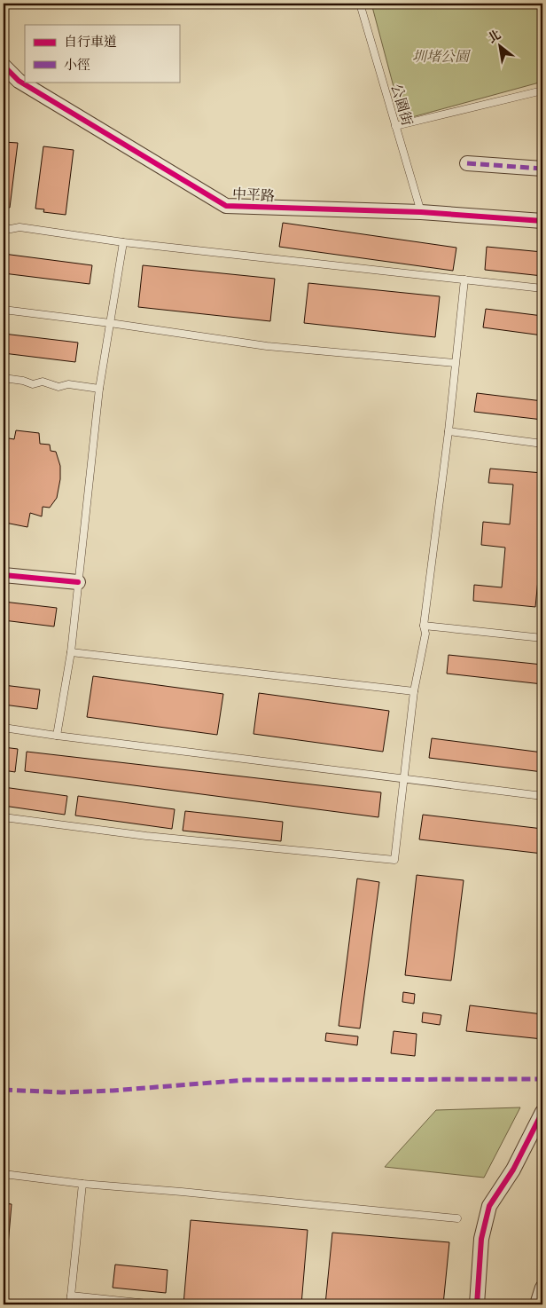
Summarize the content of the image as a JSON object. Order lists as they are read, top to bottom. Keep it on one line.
{"streets":{"street":["中平路"],"lane":["公園街"]},"crossings":[["公園街","中平路"]],"parks":["圳堵公園"],"legend":["自行車道","小徑"],"north":"top left"}
